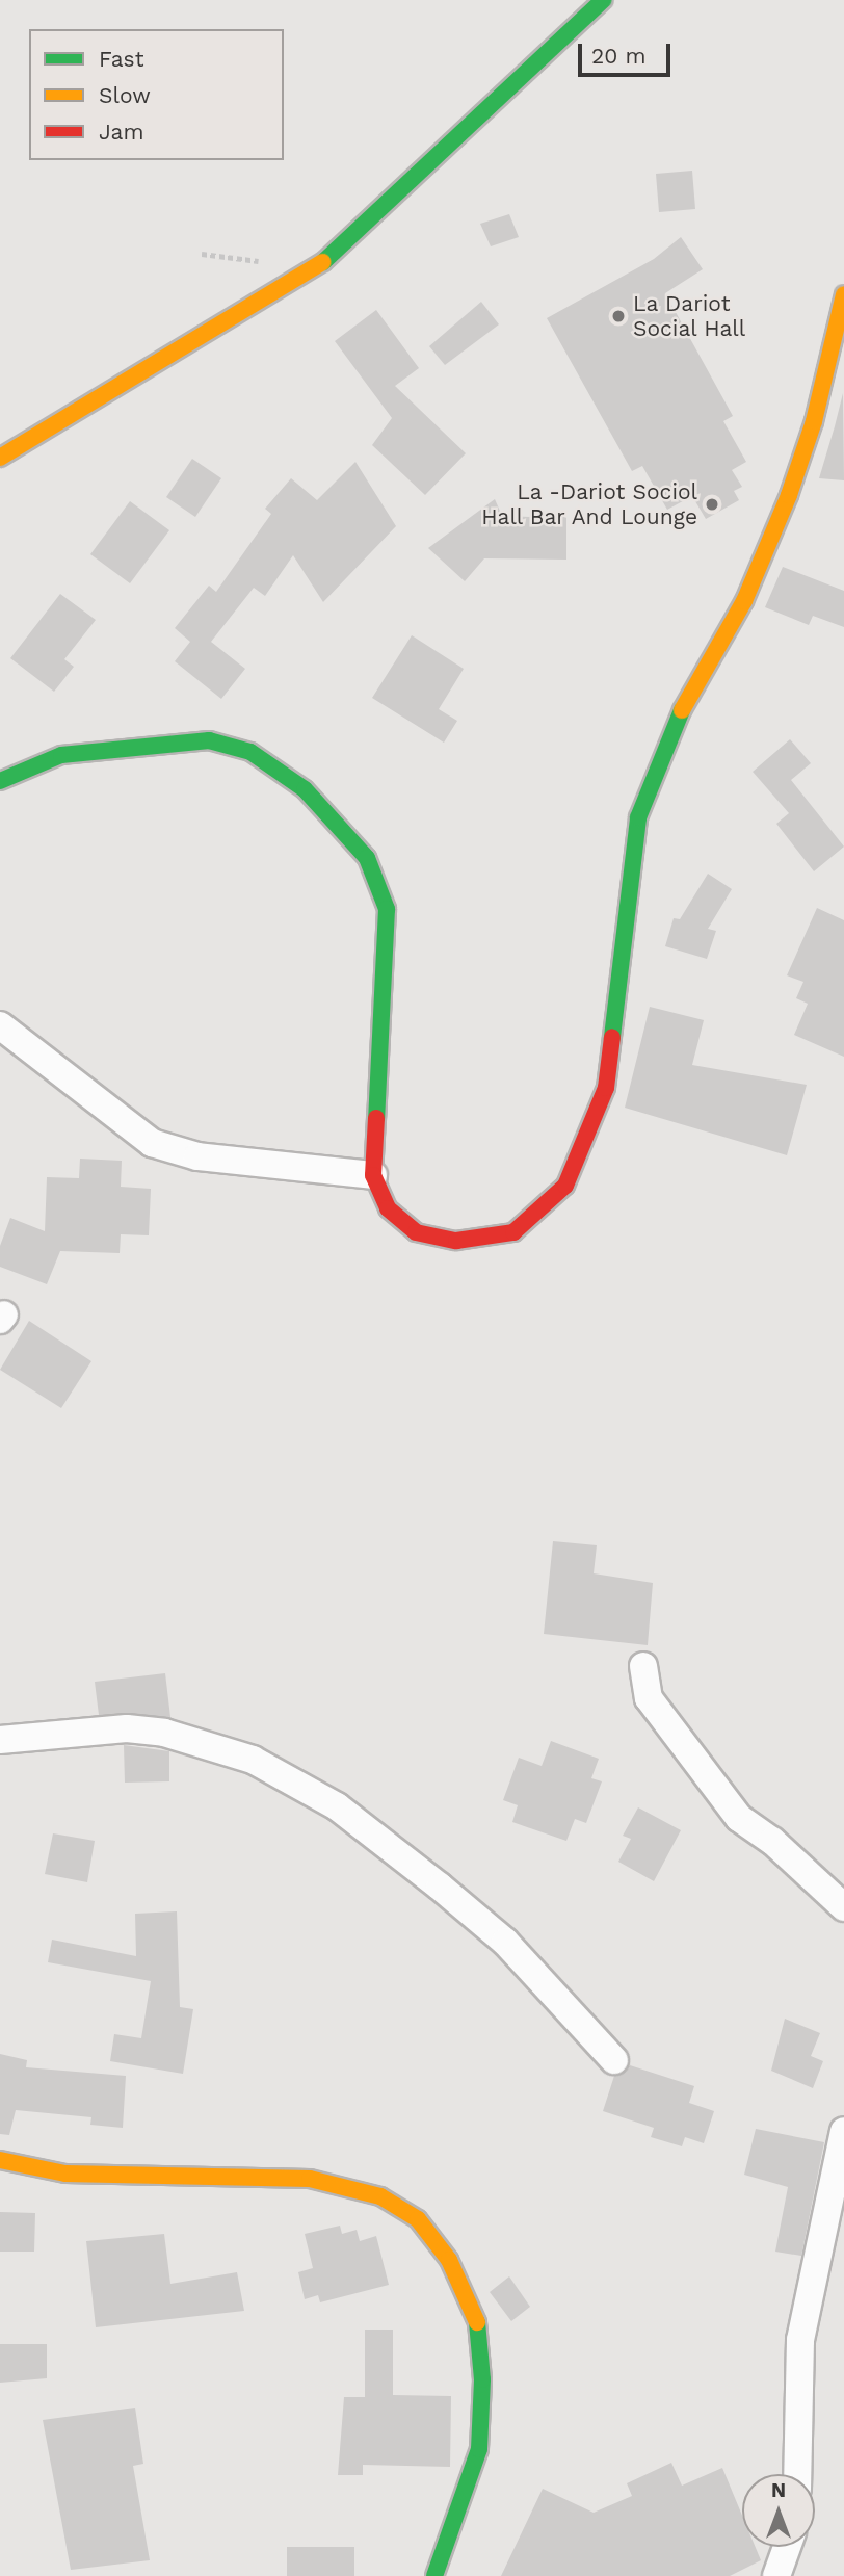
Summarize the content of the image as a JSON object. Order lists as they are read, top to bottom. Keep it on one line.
{"places":["La Dariot Social Hall","La -Dariot Sociol Hall Bar And Lounge"],"legend":["Fast","Slow","Jam"],"scale_bar":"20 m","north":"top"}
